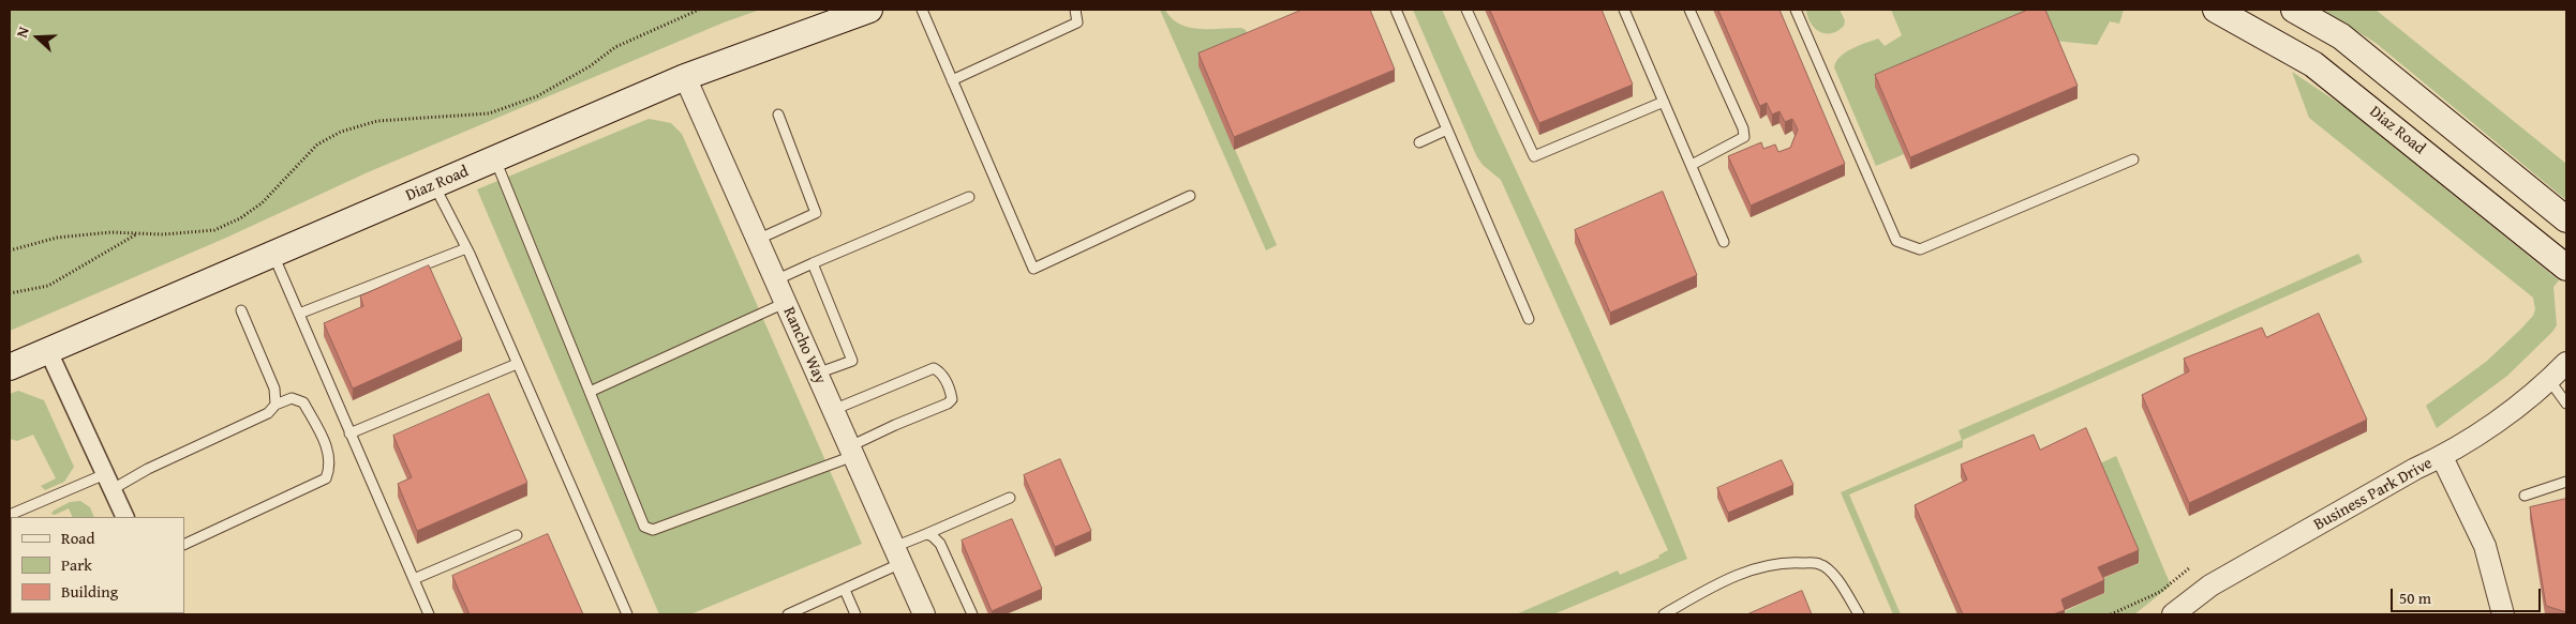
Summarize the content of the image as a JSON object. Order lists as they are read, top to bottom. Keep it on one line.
{"streets":{"main road":["Diaz Road"],"street":["Rancho Way","Business Park Drive"]},"crossings":[["Diaz Road","Rancho Way"]],"legend":["Road","Park","Building"],"scale_bar":"50 m","north":"left"}
